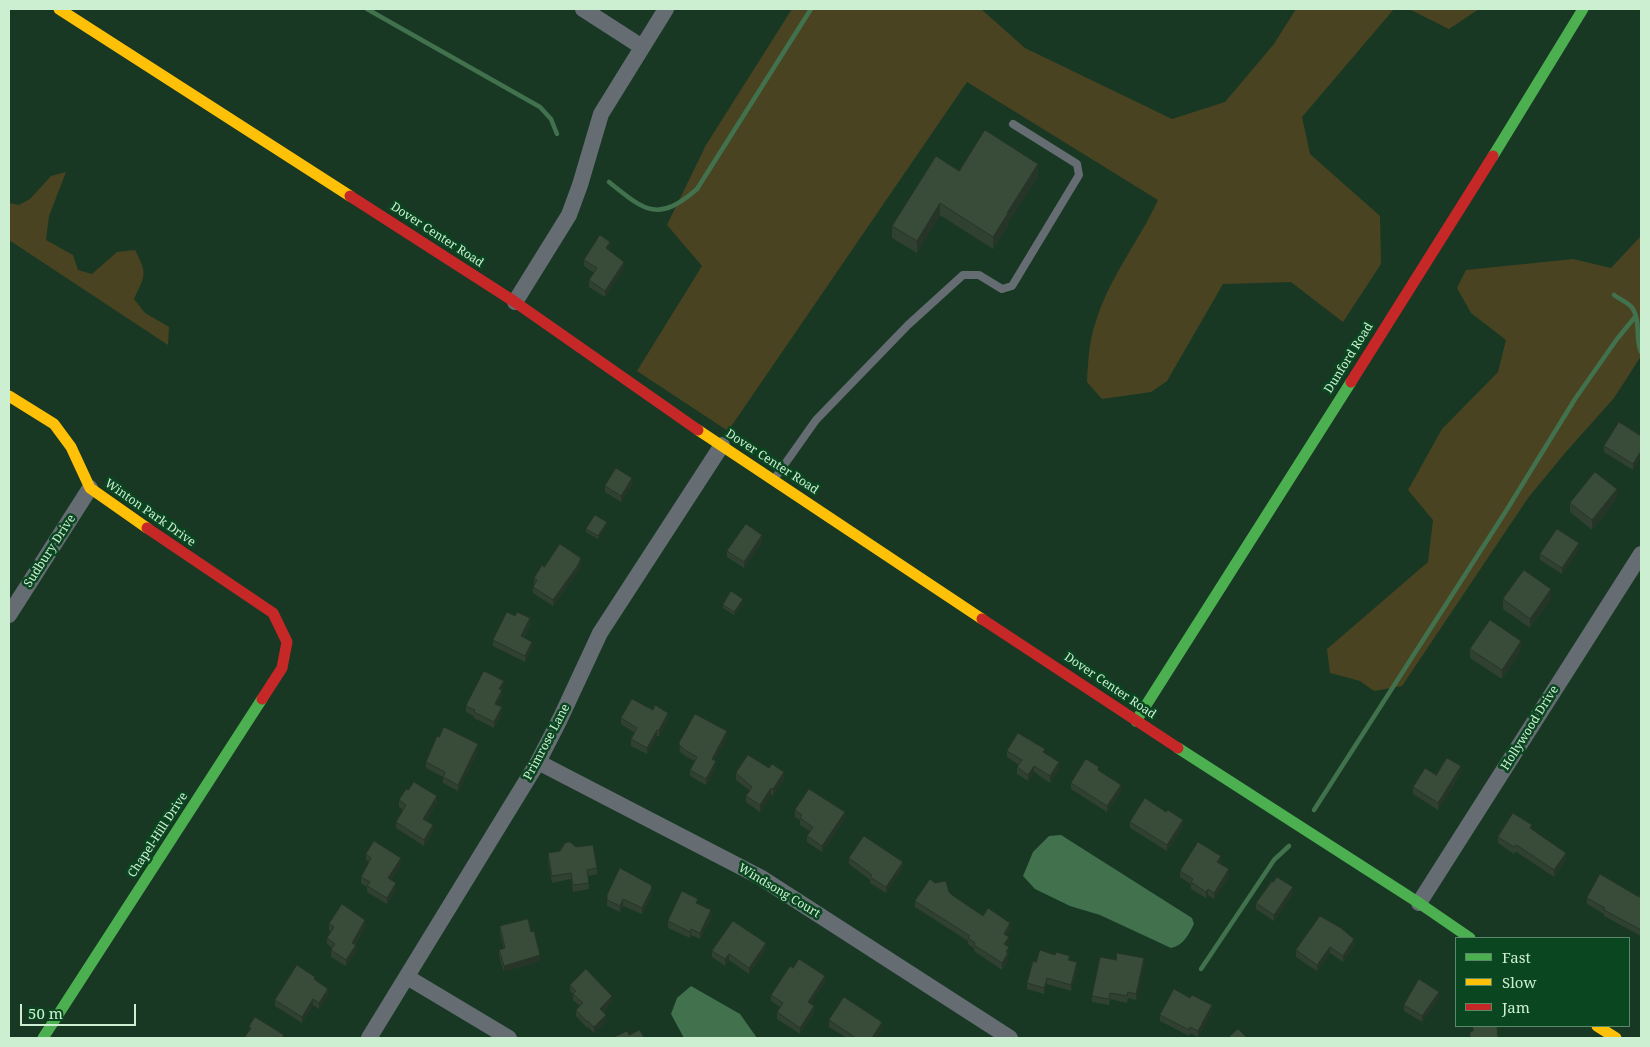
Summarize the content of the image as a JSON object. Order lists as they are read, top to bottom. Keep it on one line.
{"streets":{"street":["Dover Center Road","Dunford Road","Winton Park Drive","Sudbury Drive","Hollywood Drive","Primrose Lane","Chapel-Hill Drive","Windsong Court"]},"crossings":[["Dover Center Road","Dunford Road"],["Dover Center Road","Hollywood Drive"],["Dover Center Road","Primrose Lane"],["Winton Park Drive","Sudbury Drive"],["Winton Park Drive","Chapel-Hill Drive"],["Primrose Lane","Windsong Court"]],"legend":["Fast","Slow","Jam"],"scale_bar":"50 m"}
